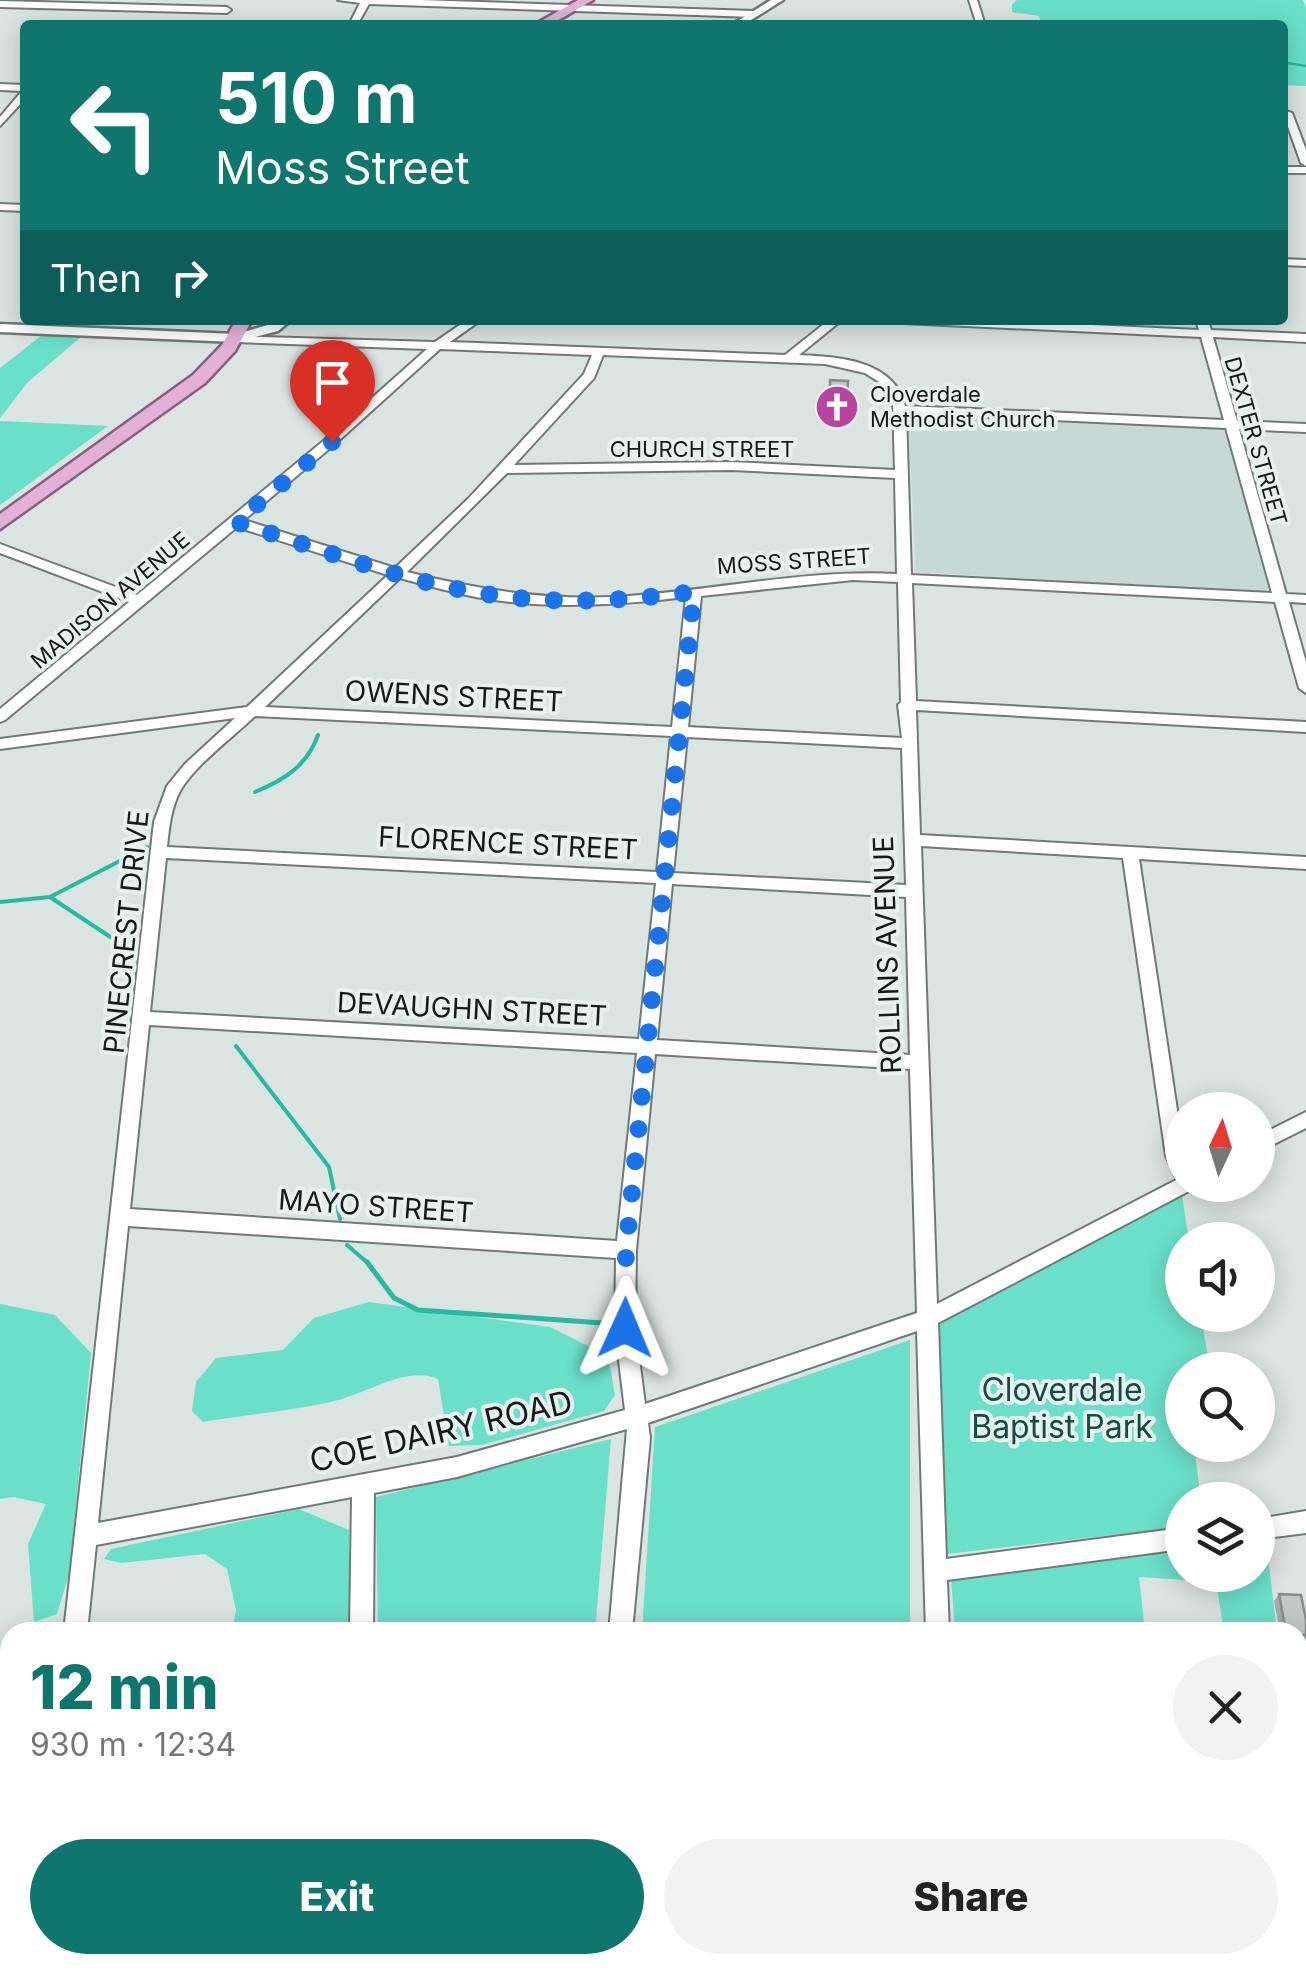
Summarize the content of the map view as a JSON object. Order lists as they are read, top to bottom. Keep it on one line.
{"streets":{"street":["DEXTER STREET","CHURCH STREET","MOSS STREET","MADISON AVENUE","OWENS STREET","FLORENCE STREET","PINECREST DRIVE","ROLLINS AVENUE","DEVAUGHN STREET","MAYO STREET","COE DAIRY ROAD"]},"crossings":[["DEXTER STREET","MOSS STREET"],["CHURCH STREET","PINECREST DRIVE"],["CHURCH STREET","ROLLINS AVENUE"],["MOSS STREET","MADISON AVENUE"],["MOSS STREET","PINECREST DRIVE"],["MOSS STREET","ROLLINS AVENUE"],["OWENS STREET","PINECREST DRIVE"],["OWENS STREET","ROLLINS AVENUE"],["FLORENCE STREET","PINECREST DRIVE"],["FLORENCE STREET","ROLLINS AVENUE"],["PINECREST DRIVE","DEVAUGHN STREET"],["PINECREST DRIVE","MAYO STREET"],["PINECREST DRIVE","COE DAIRY ROAD"],["ROLLINS AVENUE","DEVAUGHN STREET"],["ROLLINS AVENUE","COE DAIRY ROAD"]],"parks":["Cloverdale Baptist Park"],"places":{"church":["Cloverdale Methodist Church"]},"north":"top","page":{"turn":["510 m","Moss Street"],"then":"Then","heading":["12 min","930 m · 12:34"],"buttons":["Exit","Share"]}}
